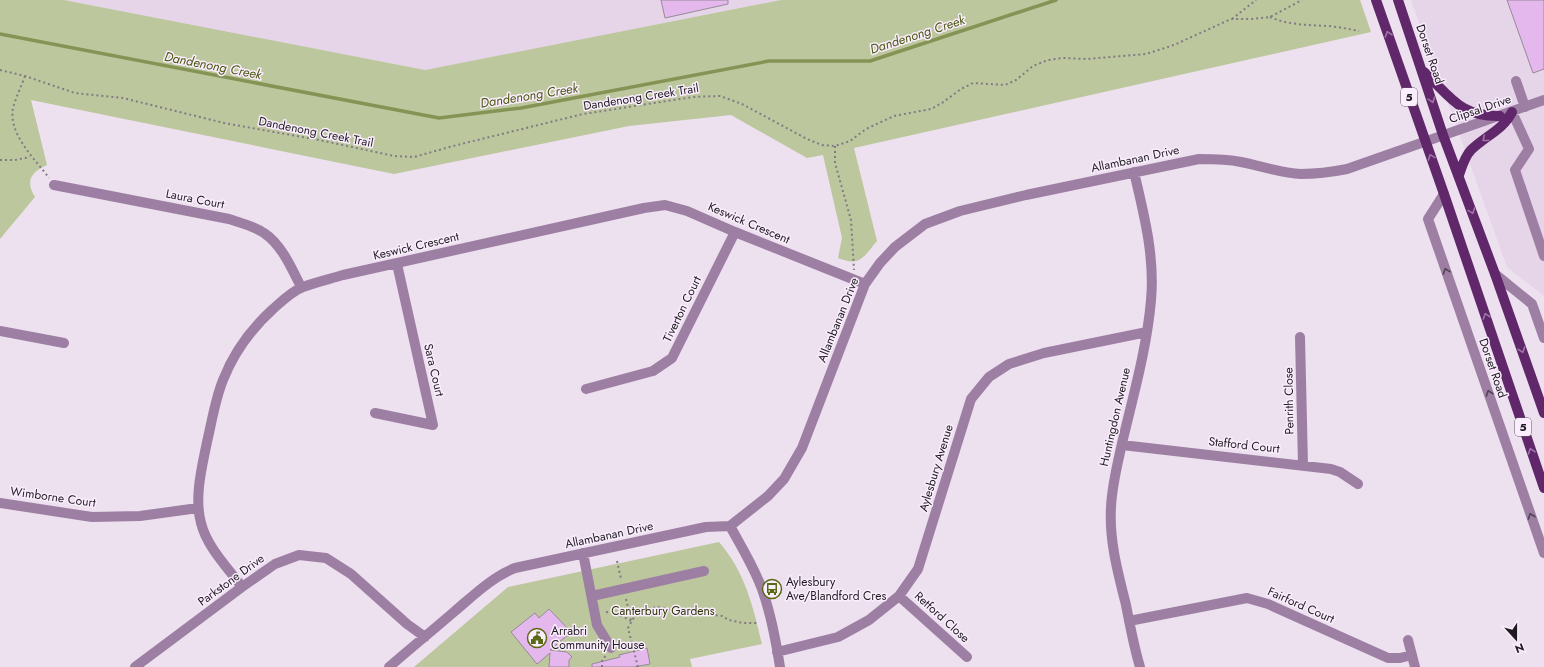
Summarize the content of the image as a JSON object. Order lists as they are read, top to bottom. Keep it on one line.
{"streets":{"main road":["Dorset Road","5"],"street":["Clipsal Drive","Allambanan Drive","Laura Court","Keswick Crescent","Tiverton Court","Sara Court","Penrith Close","Huntingdon Avenue","Stafford Court","Aylesbury Avenue","Wimborne Court","Parkstone Drive","Fairford Court","Retford Close"],"path":["Dandenong Creek Trail"]},"crossings":[["Dorset Road","Clipsal Drive"],["Dorset Road","Allambanan Drive"],["Clipsal Drive","Allambanan Drive"],["Allambanan Drive","Keswick Crescent"],["Allambanan Drive","Huntingdon Avenue"],["Allambanan Drive","Parkstone Drive"],["Laura Court","Keswick Crescent"],["Keswick Crescent","Tiverton Court"],["Keswick Crescent","Sara Court"],["Keswick Crescent","Wimborne Court"],["Keswick Crescent","Parkstone Drive"],["Penrith Close","Stafford Court"],["Huntingdon Avenue","Stafford Court"],["Huntingdon Avenue","Aylesbury Avenue"],["Huntingdon Avenue","Fairford Court"],["Aylesbury Avenue","Retford Close"]],"water":["Dandenong Creek"],"parks":["Canterbury Gardens"],"places":{"bus stop":["Aylesbury Ave/Blandford Cres"],"public building":["Arrabri Community House"]},"north":"bottom"}
